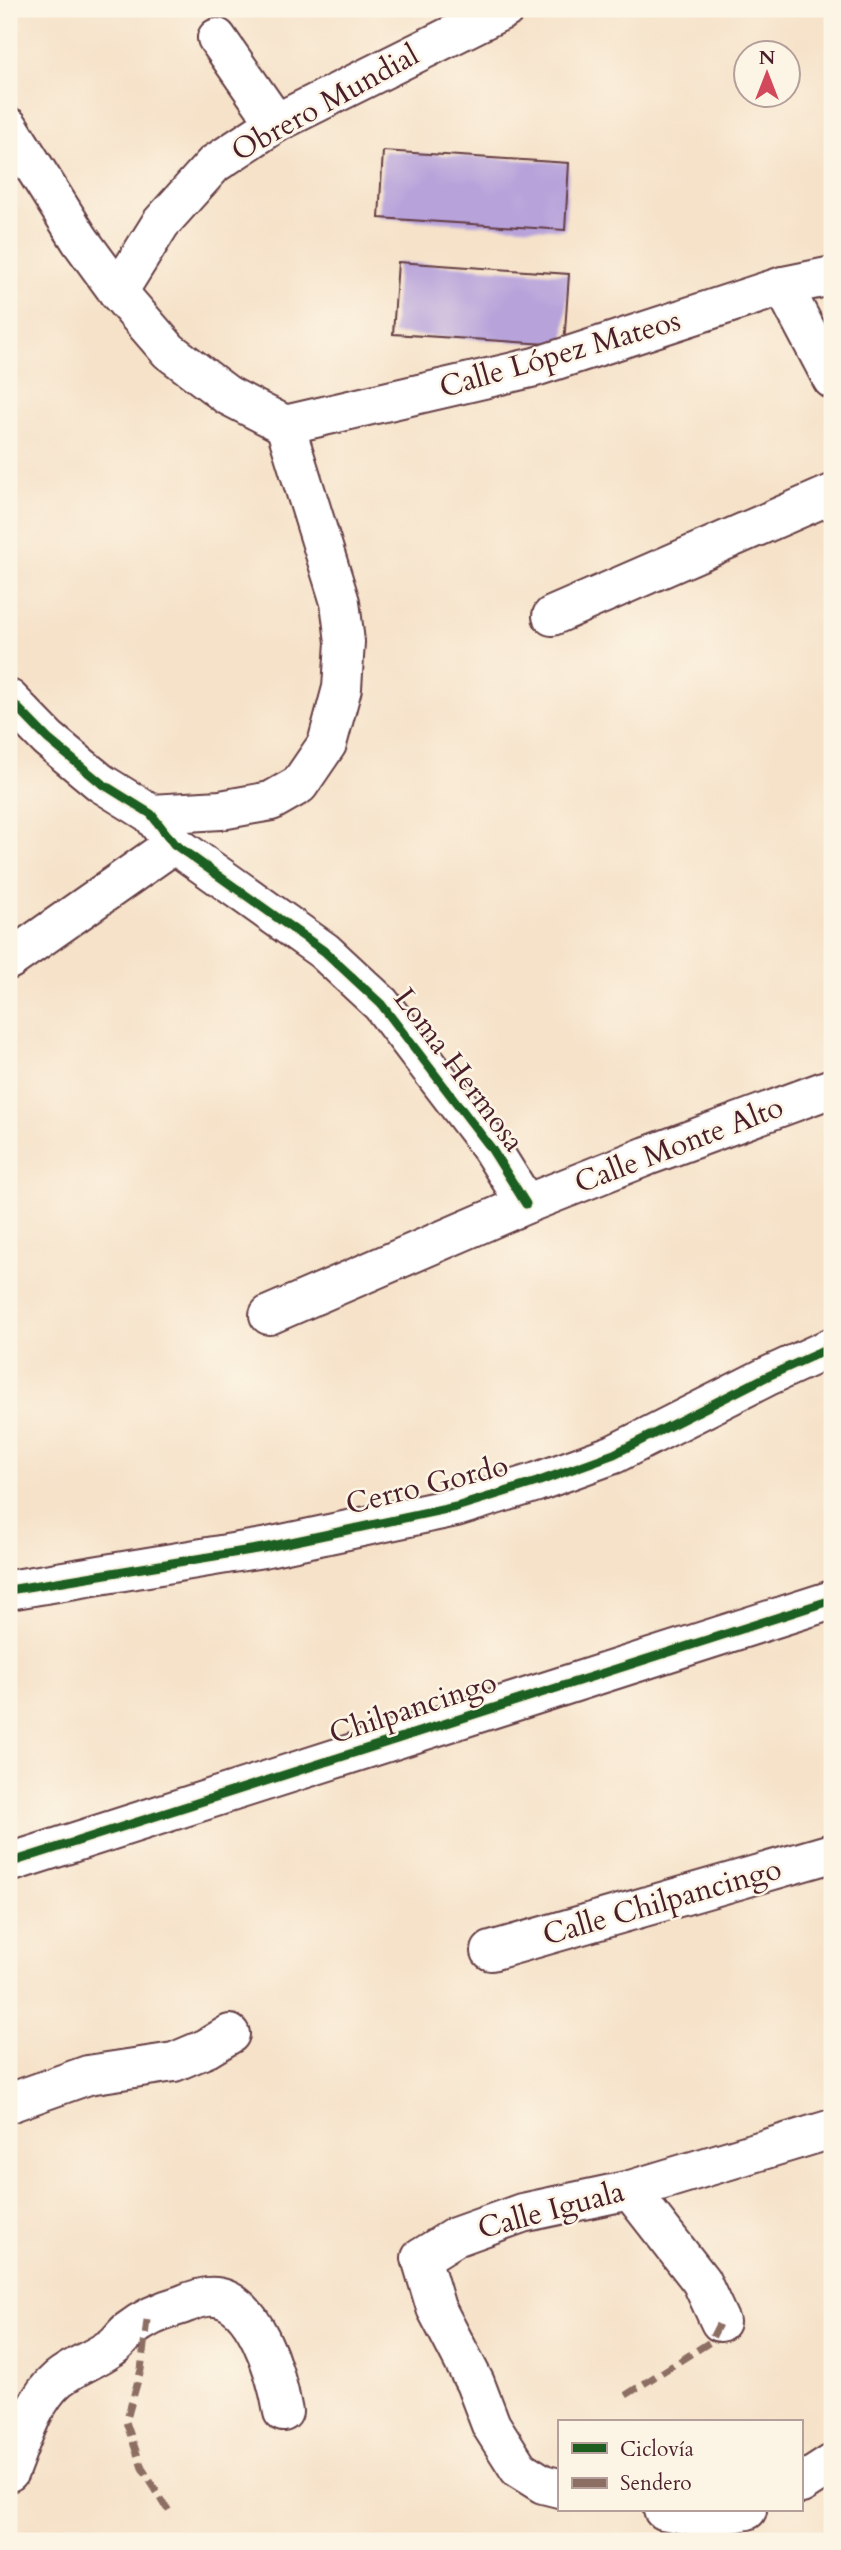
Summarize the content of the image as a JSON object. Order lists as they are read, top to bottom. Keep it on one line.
{"streets":{"street":["Obrero Mundial","Calle López Mateos","Loma Hermosa","Calle Monte Alto","Cerro Gordo","Chilpancingo","Calle Chilpancingo","Calle Iguala"]},"crossings":[["Loma Hermosa","Calle Monte Alto"]],"legend":["Ciclovía","Sendero"],"north":"top"}
